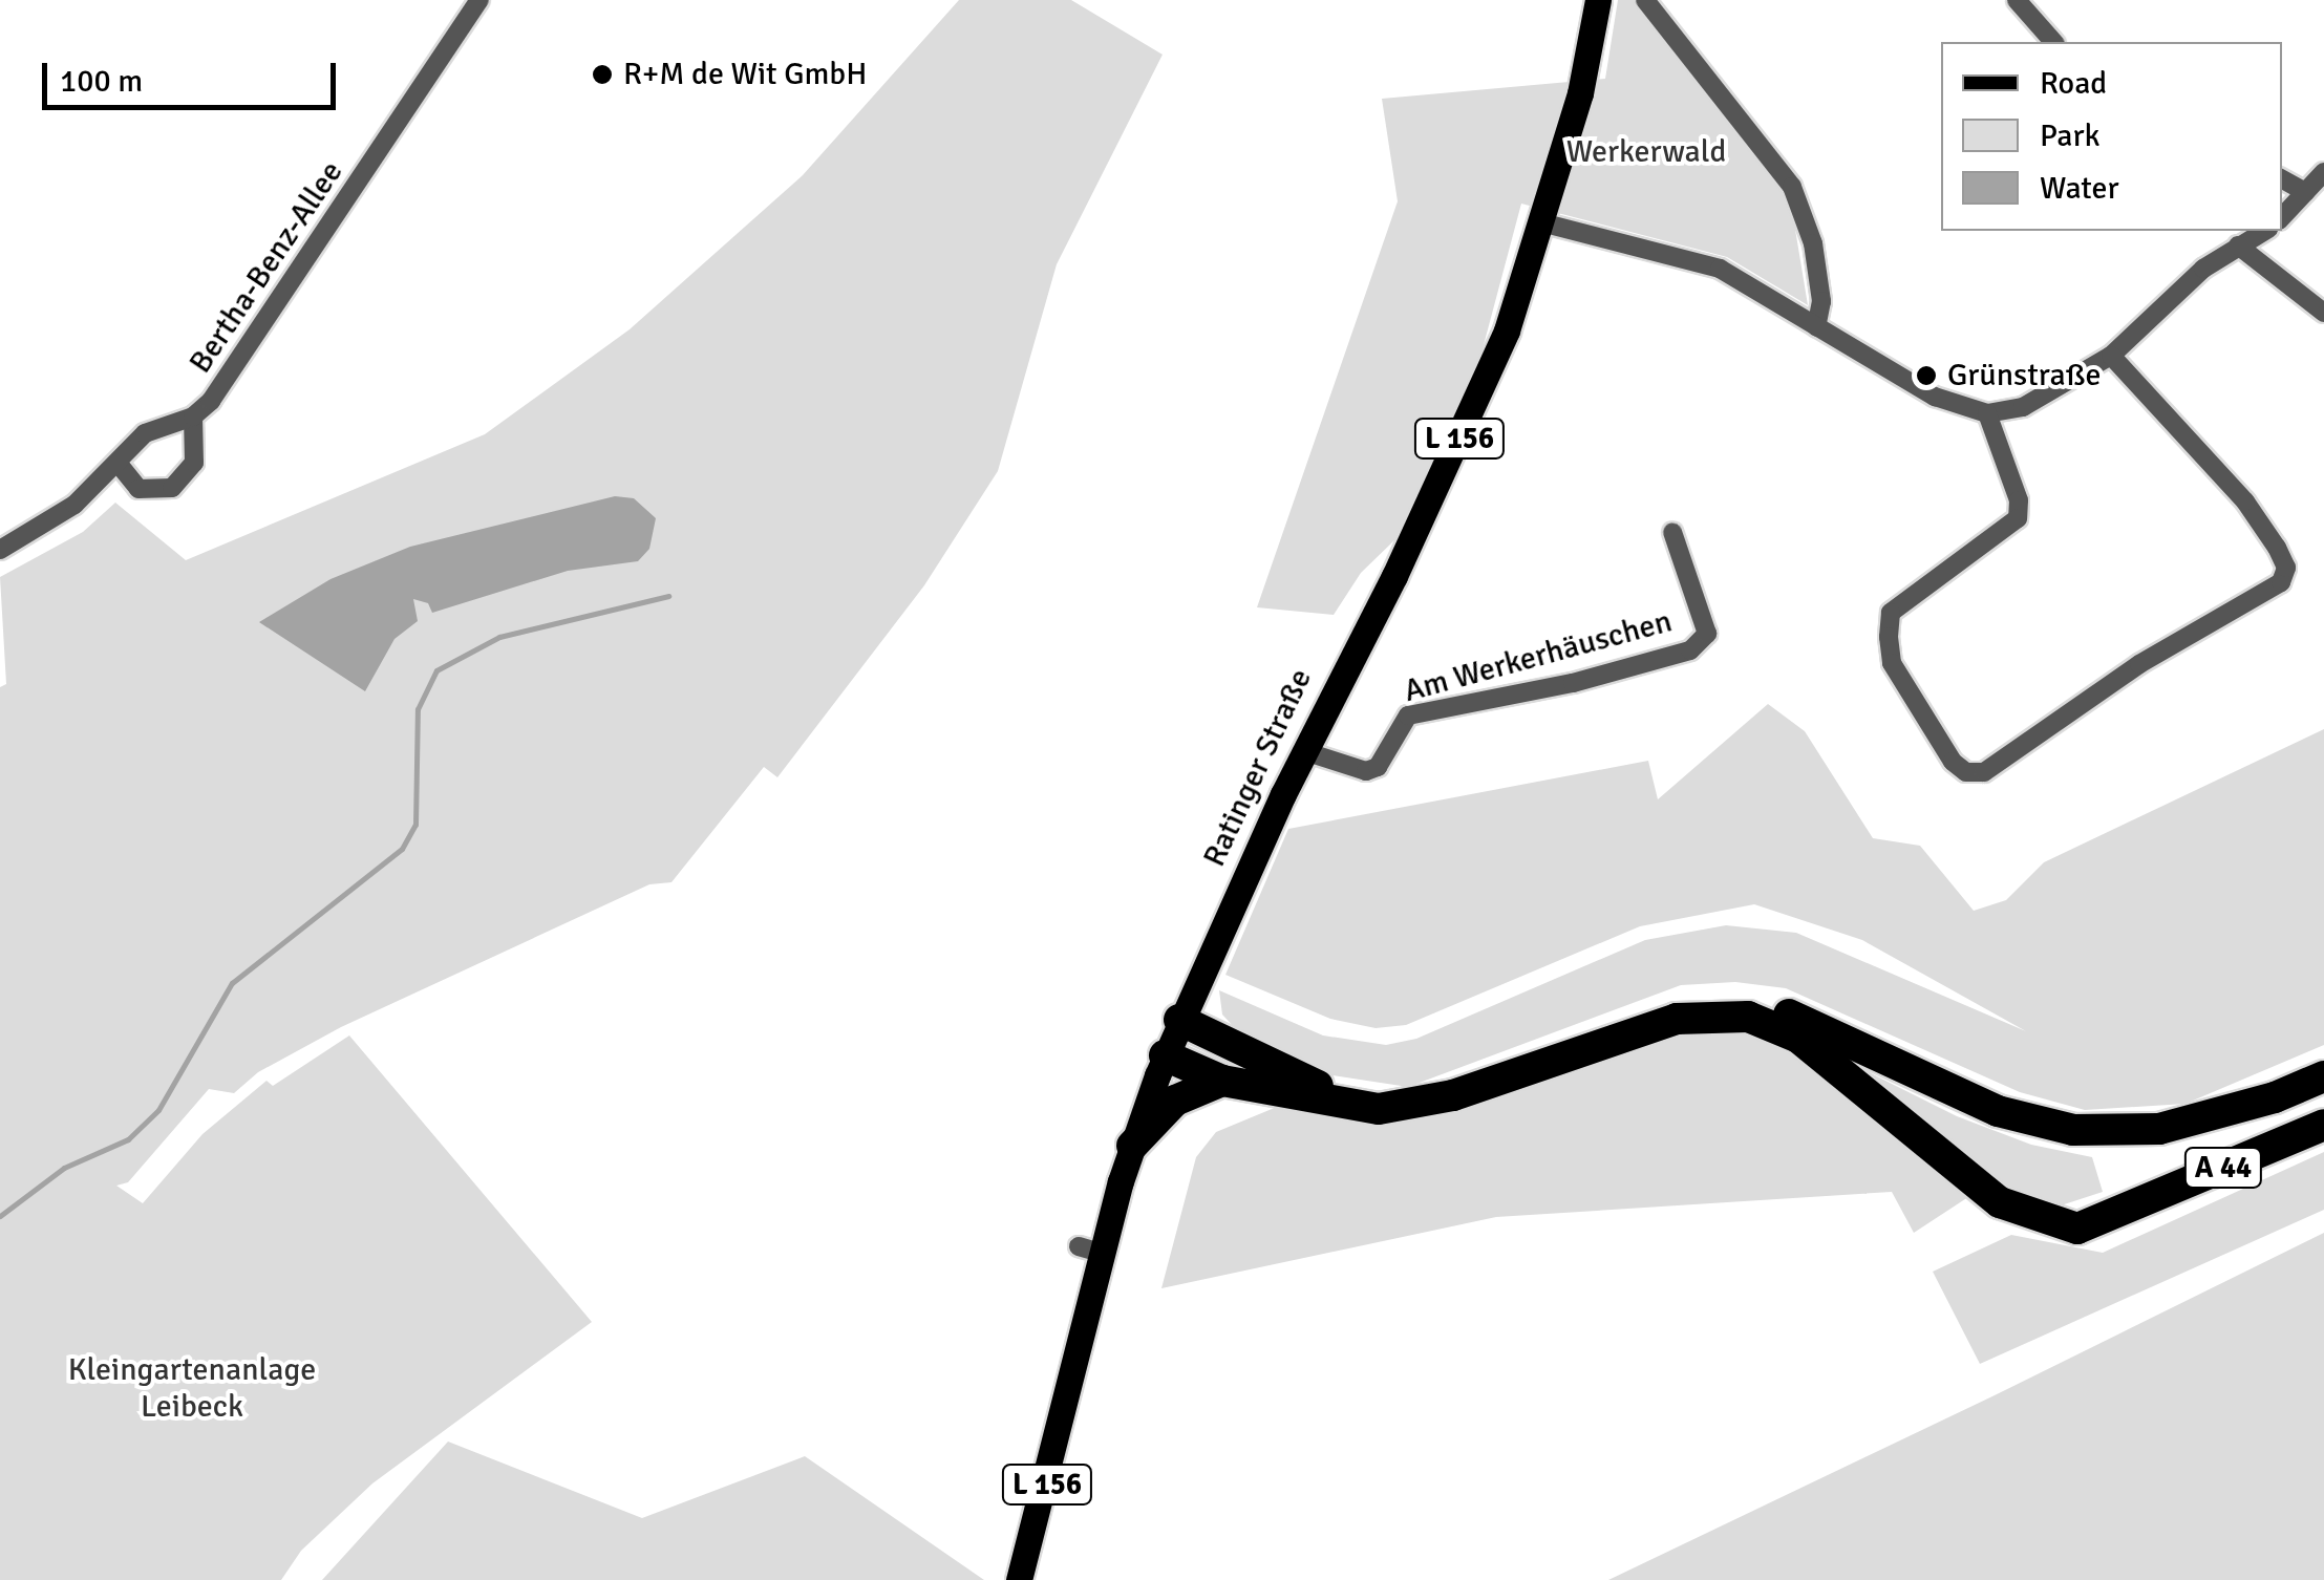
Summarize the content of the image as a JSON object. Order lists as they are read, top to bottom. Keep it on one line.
{"streets":{"highway":["A 44"],"main road":["L 156","Ratinger Straße"],"street":["Bertha-Benz-Allee","Am Werkerhäuschen"]},"crossings":[["Am Werkerhäuschen","Ratinger Straße"]],"parks":["Werkerwald","Kleingartenanlage Leibeck"],"places":["R+M de Wit GmbH","Grünstraße"],"legend":["Road","Park","Water"],"scale_bar":"100 m"}
